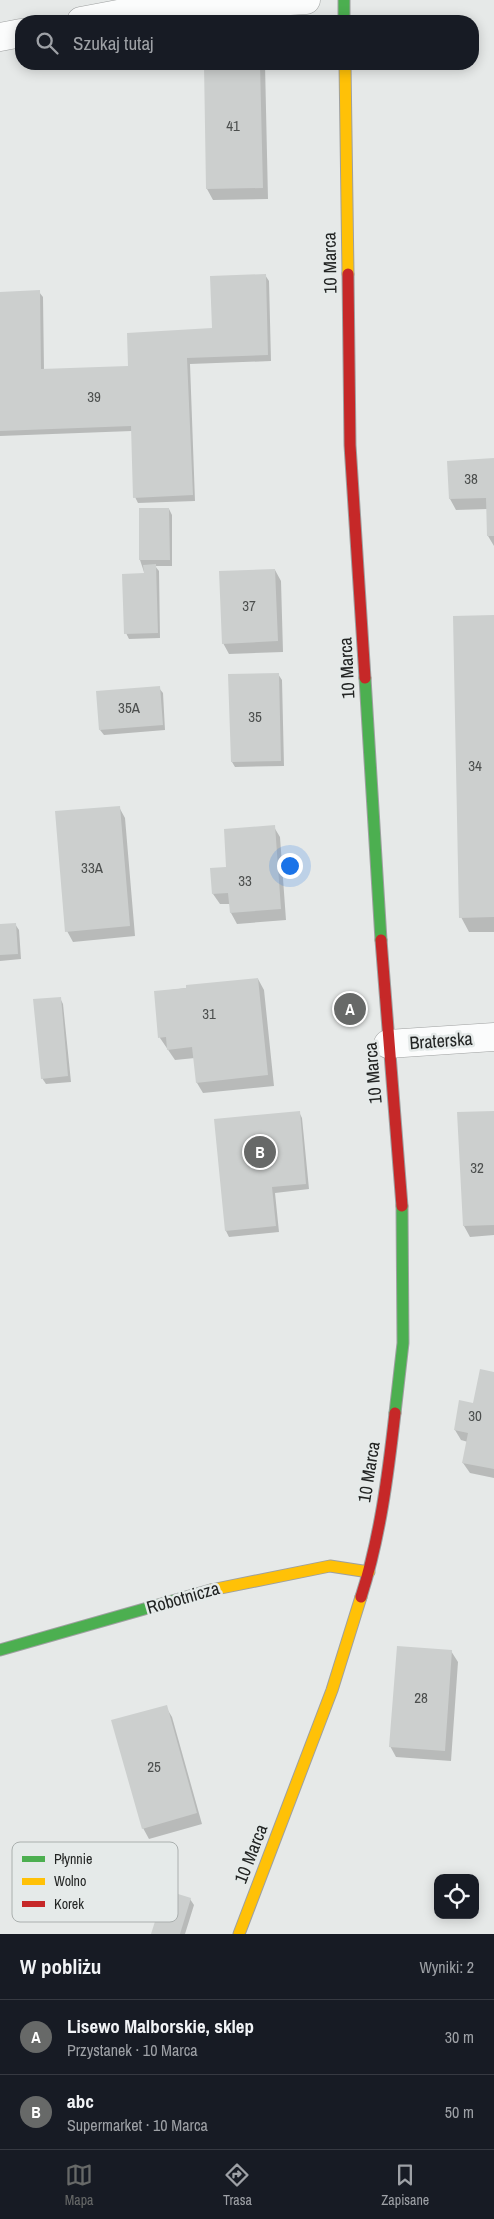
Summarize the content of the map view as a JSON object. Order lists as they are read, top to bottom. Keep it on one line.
{"streets":{"street":["10 Marca","Braterska","Robotnicza"]},"crossings":[["10 Marca","Braterska"],["10 Marca","Robotnicza"]],"house_numbers":["41","39","38","37","35A","35","34","33A","33","31","32","30","28","25"],"legend":["Płynnie","Wolno","Korek"],"page":{"search":"Szukaj tutaj","pins":["A","B"],"heading":["W pobliżu","Wyniki: 2"],"list":[{"mark":"A","name":"Lisewo Malborskie, sklep","note":"Przystanek · 10 Marca","value":"30 m"},{"mark":"B","name":"abc","note":"Supermarket · 10 Marca","value":"50 m"}],"nav":["Mapa","Trasa","Zapisane"]}}
